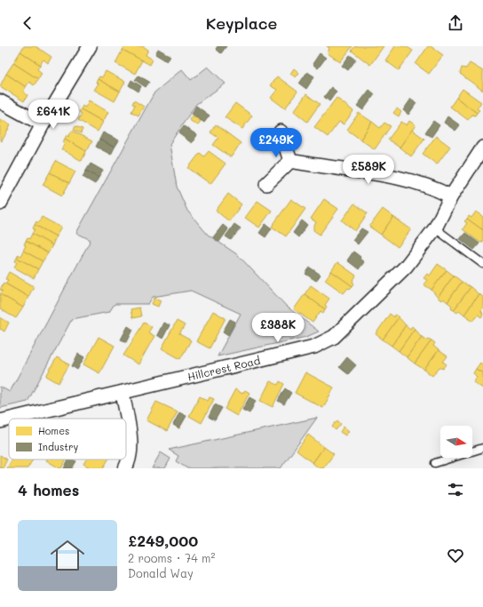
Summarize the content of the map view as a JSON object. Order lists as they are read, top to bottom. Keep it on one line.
{"streets":{"street":["Hillcrest Road"]},"legend":["Homes","Industry"],"north":"right","page":{"header":"Keyplace","price":["£641K","£249K","£589K","£388K"],"heading":"4 homes","list":[{"name":"£249,000","note":"2 rooms · 74 m² · Donald Way"}]}}
